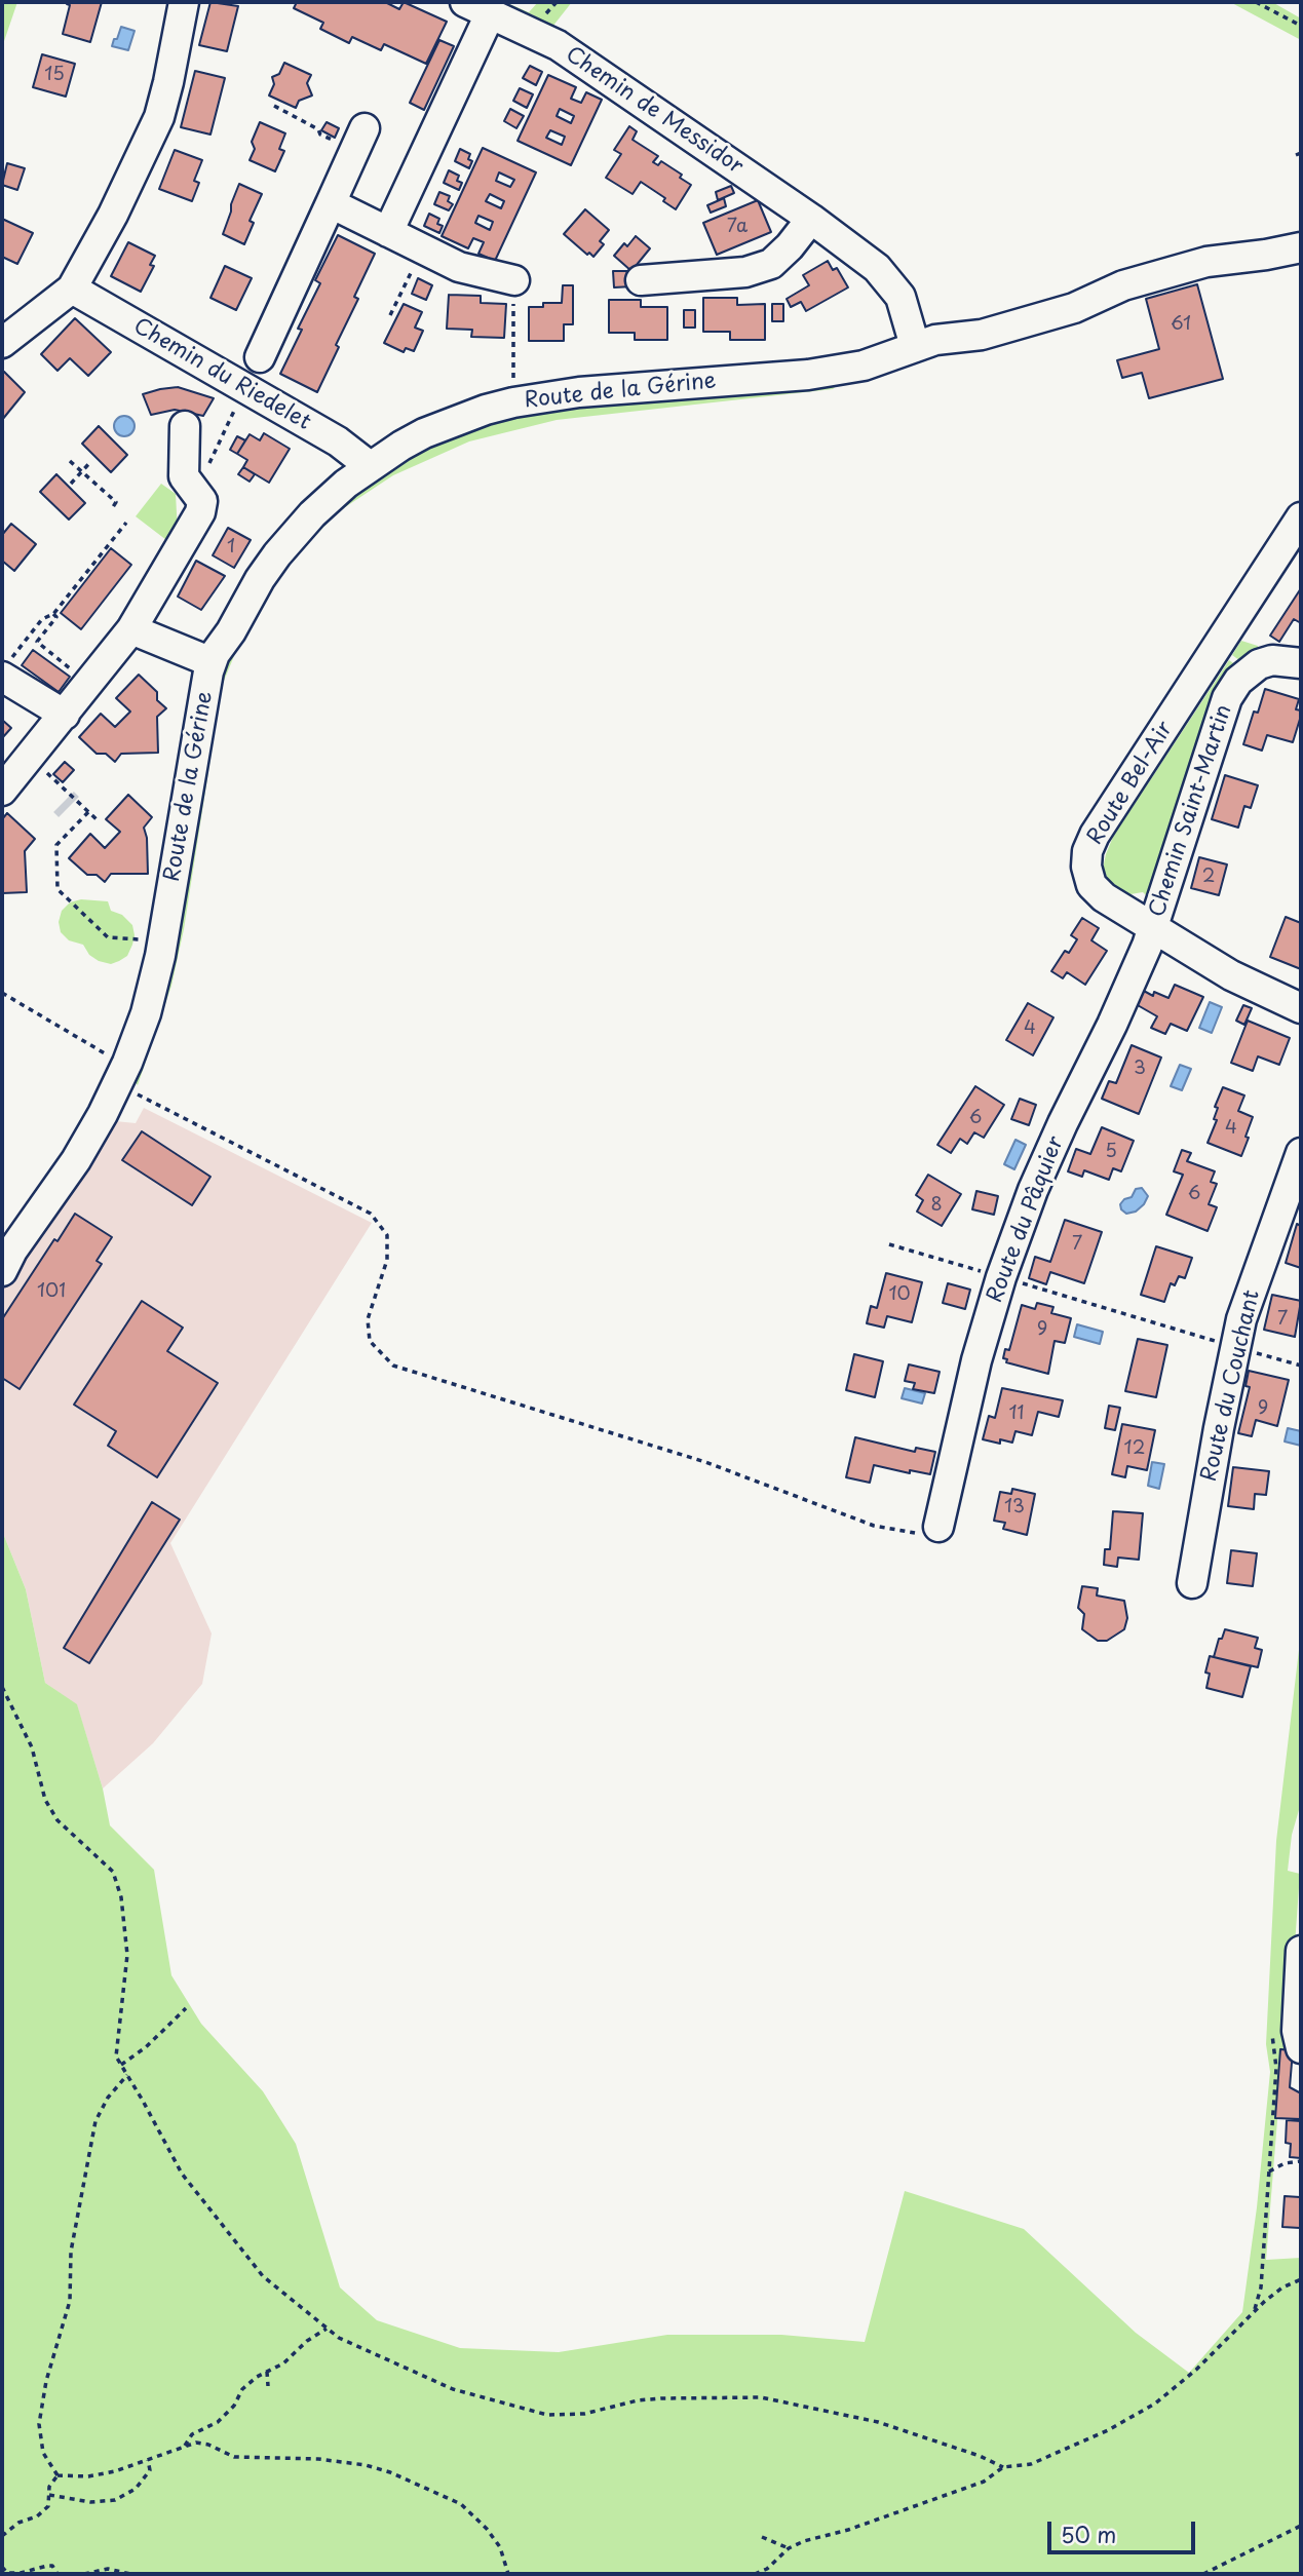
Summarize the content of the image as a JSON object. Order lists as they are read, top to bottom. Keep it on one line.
{"streets":{"street":["Chemin de Messidor","Chemin du Riedelet","Route de la Gérine","Route Bel-Air","Chemin Saint-Martin","Route du Pâquier","Route du Couchant"]},"crossings":[["Chemin de Messidor","Route de la Gérine"],["Chemin du Riedelet","Route de la Gérine"],["Route Bel-Air","Chemin Saint-Martin"],["Route Bel-Air","Route du Pâquier"],["Chemin Saint-Martin","Route du Pâquier"]],"house_numbers":["15","7a","61","1","2","4","3","6","4","5","6","8","7","101","10","7","9","9","11","12","13"],"scale_bar":"50 m"}
